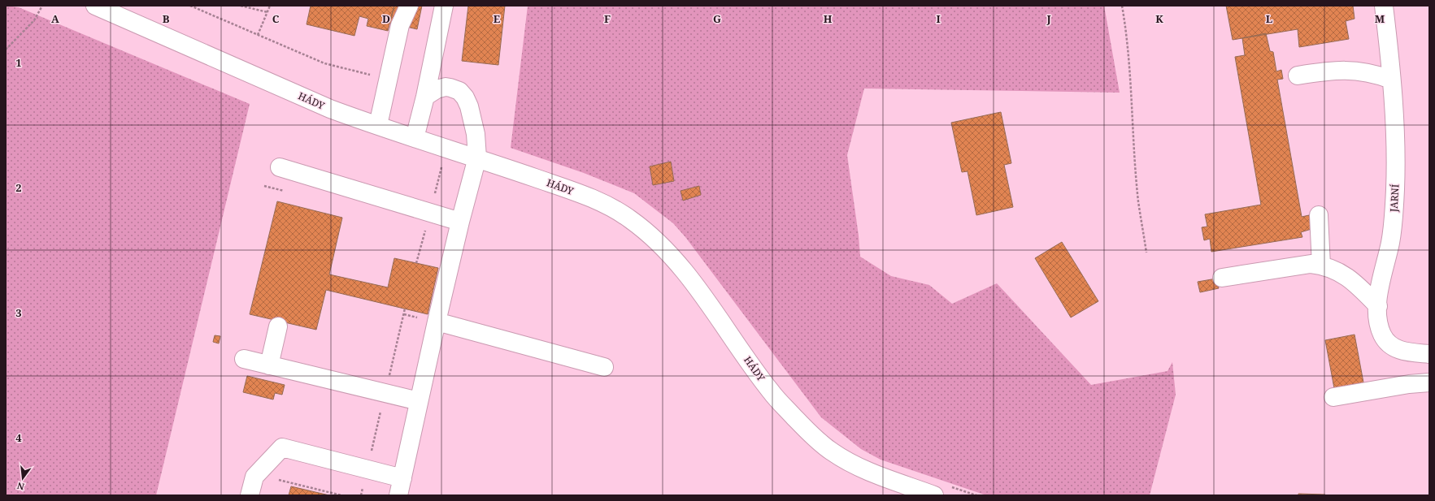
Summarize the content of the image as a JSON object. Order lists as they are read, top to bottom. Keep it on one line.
{"streets":{"street":["HÁDY","JARNÍ"]},"north":"bottom","grid":{"columns":["A","B","C","D","E","F","G","H","I","J","K","L","M"],"rows":["1","2","3","4"]}}
